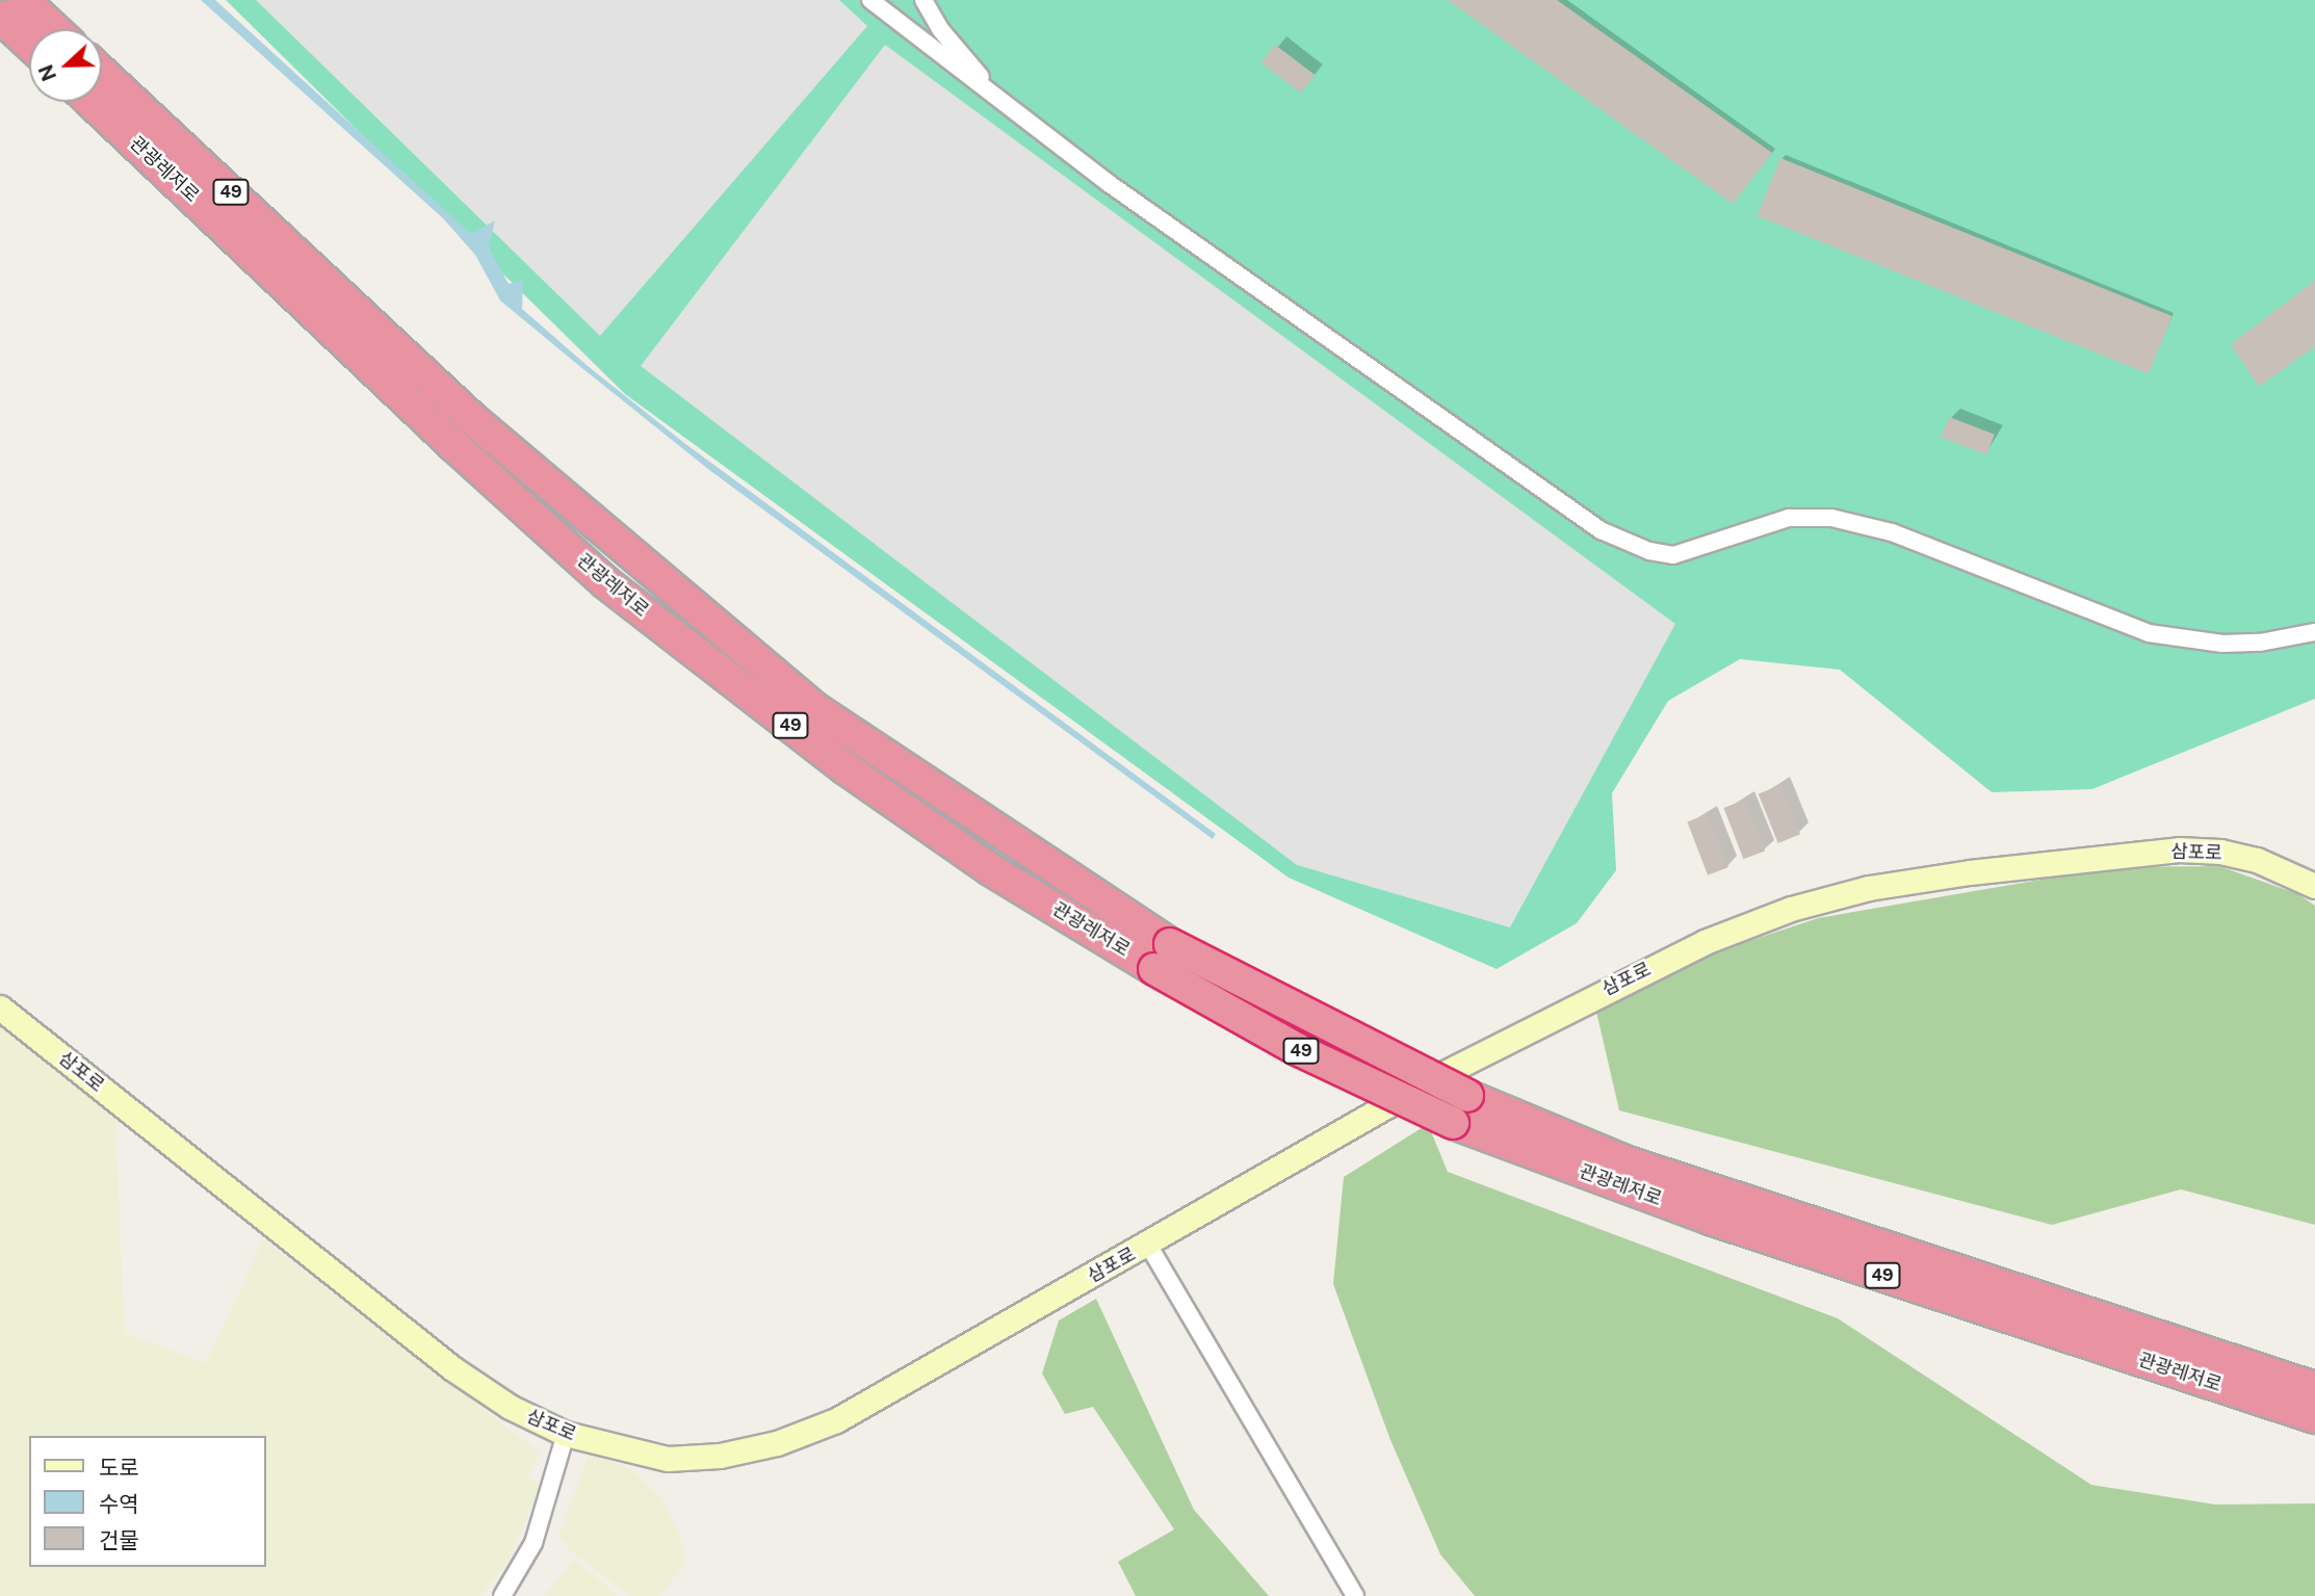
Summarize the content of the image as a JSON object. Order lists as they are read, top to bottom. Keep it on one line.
{"streets":{"highway":["관광레저로","49"],"street":["삼포로"]},"legend":["도로","수역","건물"],"north":"left"}
